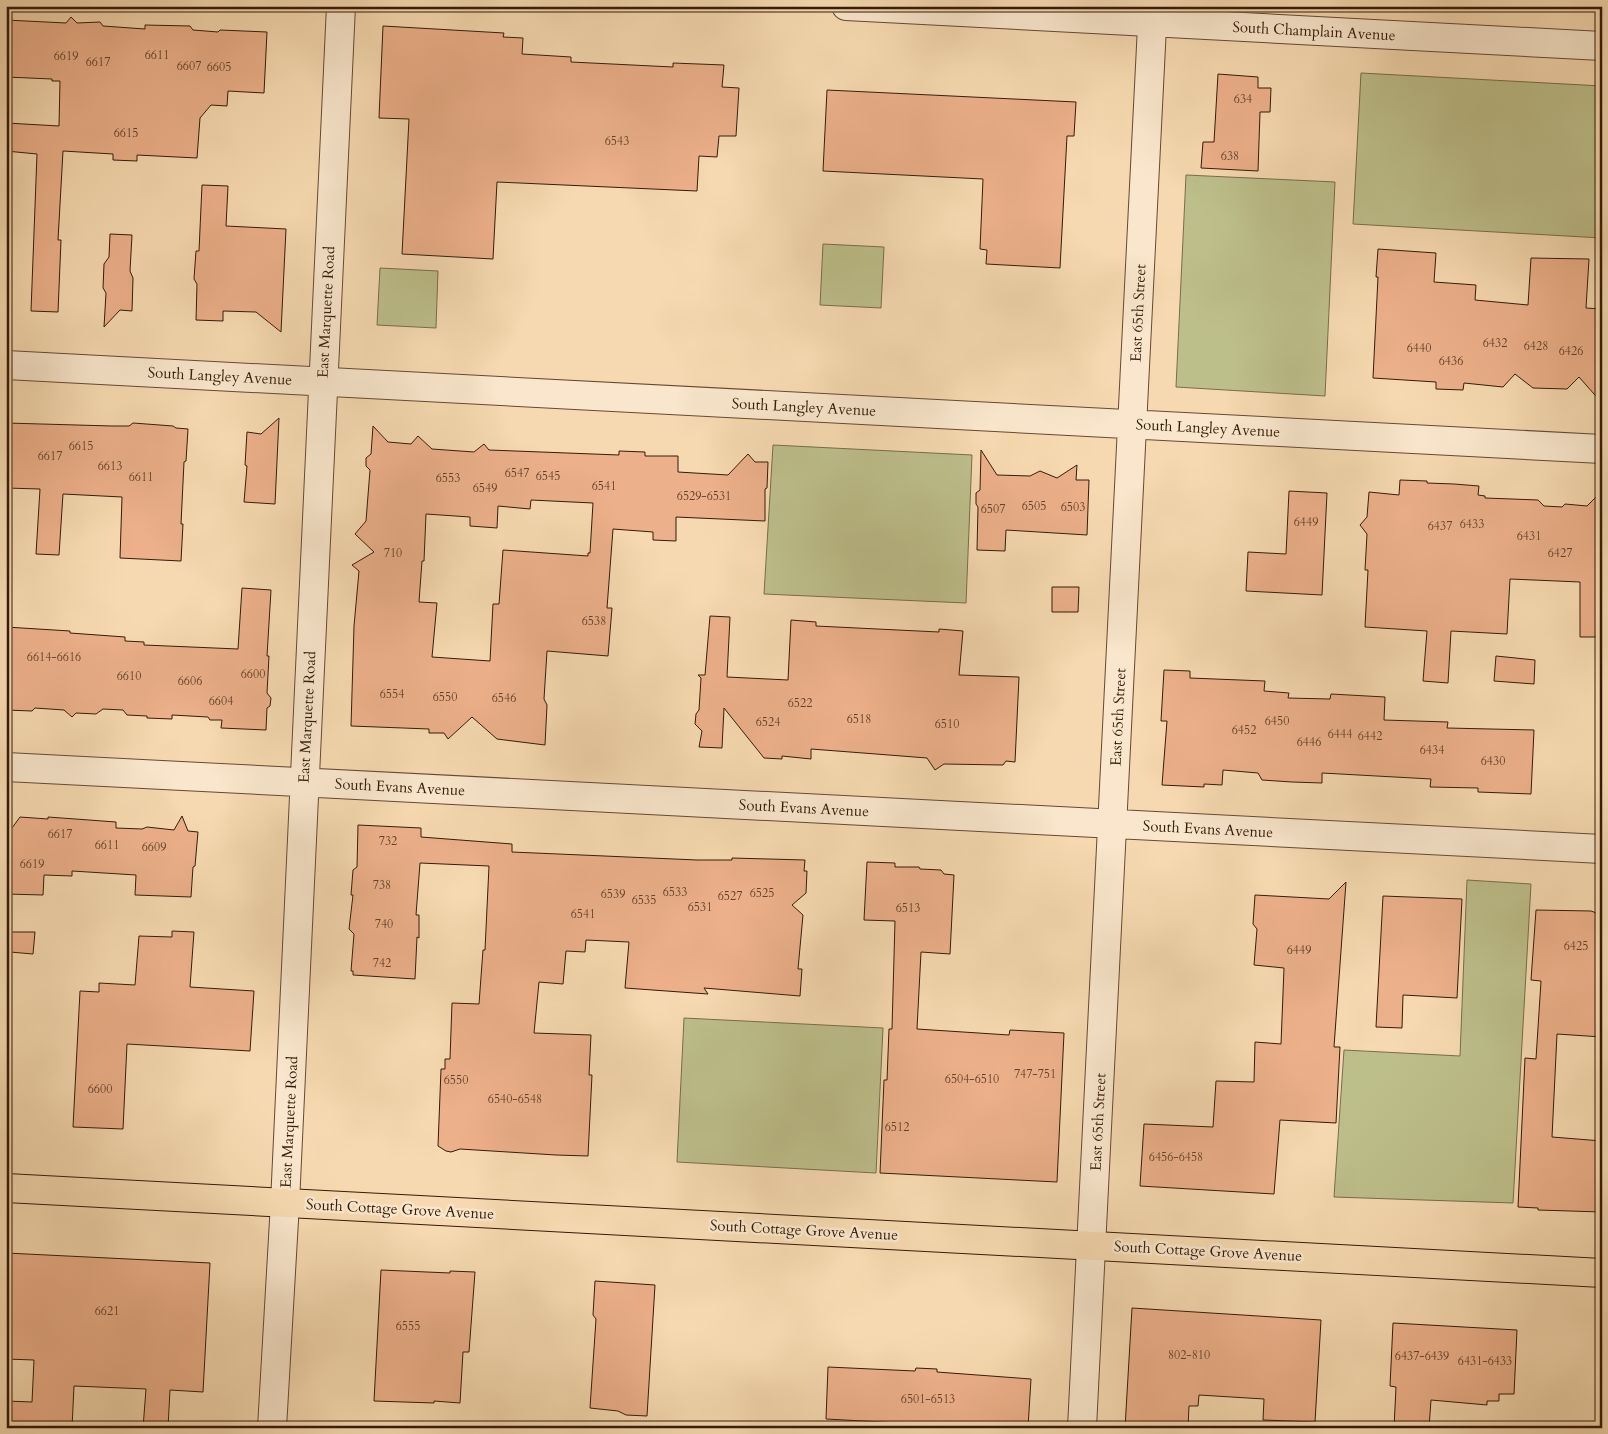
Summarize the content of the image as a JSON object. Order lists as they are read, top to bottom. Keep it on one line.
{"streets":{"main road":["South Cottage Grove Avenue"],"street":["South Champlain Avenue","East Marquette Road","East 65th Street","South Langley Avenue","South Evans Avenue"]},"crossings":[["South Champlain Avenue","East 65th Street"],["East Marquette Road","South Langley Avenue"],["East Marquette Road","South Evans Avenue"],["East Marquette Road","South Cottage Grove Avenue"],["East 65th Street","South Langley Avenue"],["East 65th Street","South Evans Avenue"],["East 65th Street","South Cottage Grove Avenue"]],"house_numbers":["6611","6619","6617","6607","6605","634","6615","6543","638","6432","6428","6440","6426","6436","6615","6617","6613","6547","6545","6611","6553","6541","6549","6529-6531","6505","6503","6507","6449","6433","6437","6431","710","6427","6538","6614-6616","6600","6610","6606","6554","6550","6546","6604","6522","6518","6450","6524","6510","6452","6444","6442","6446","6434","6430","6617","732","6611","6609","6619","738","6533","6525","6539","6527","6535","6531","6513","6541","740","6425","6449","742","747-751","6504-6510","6550","6600","6540-6548","6512","6456-6458","6621","6555","802-810","6437-6439","6431-6433","6501-6513"]}
